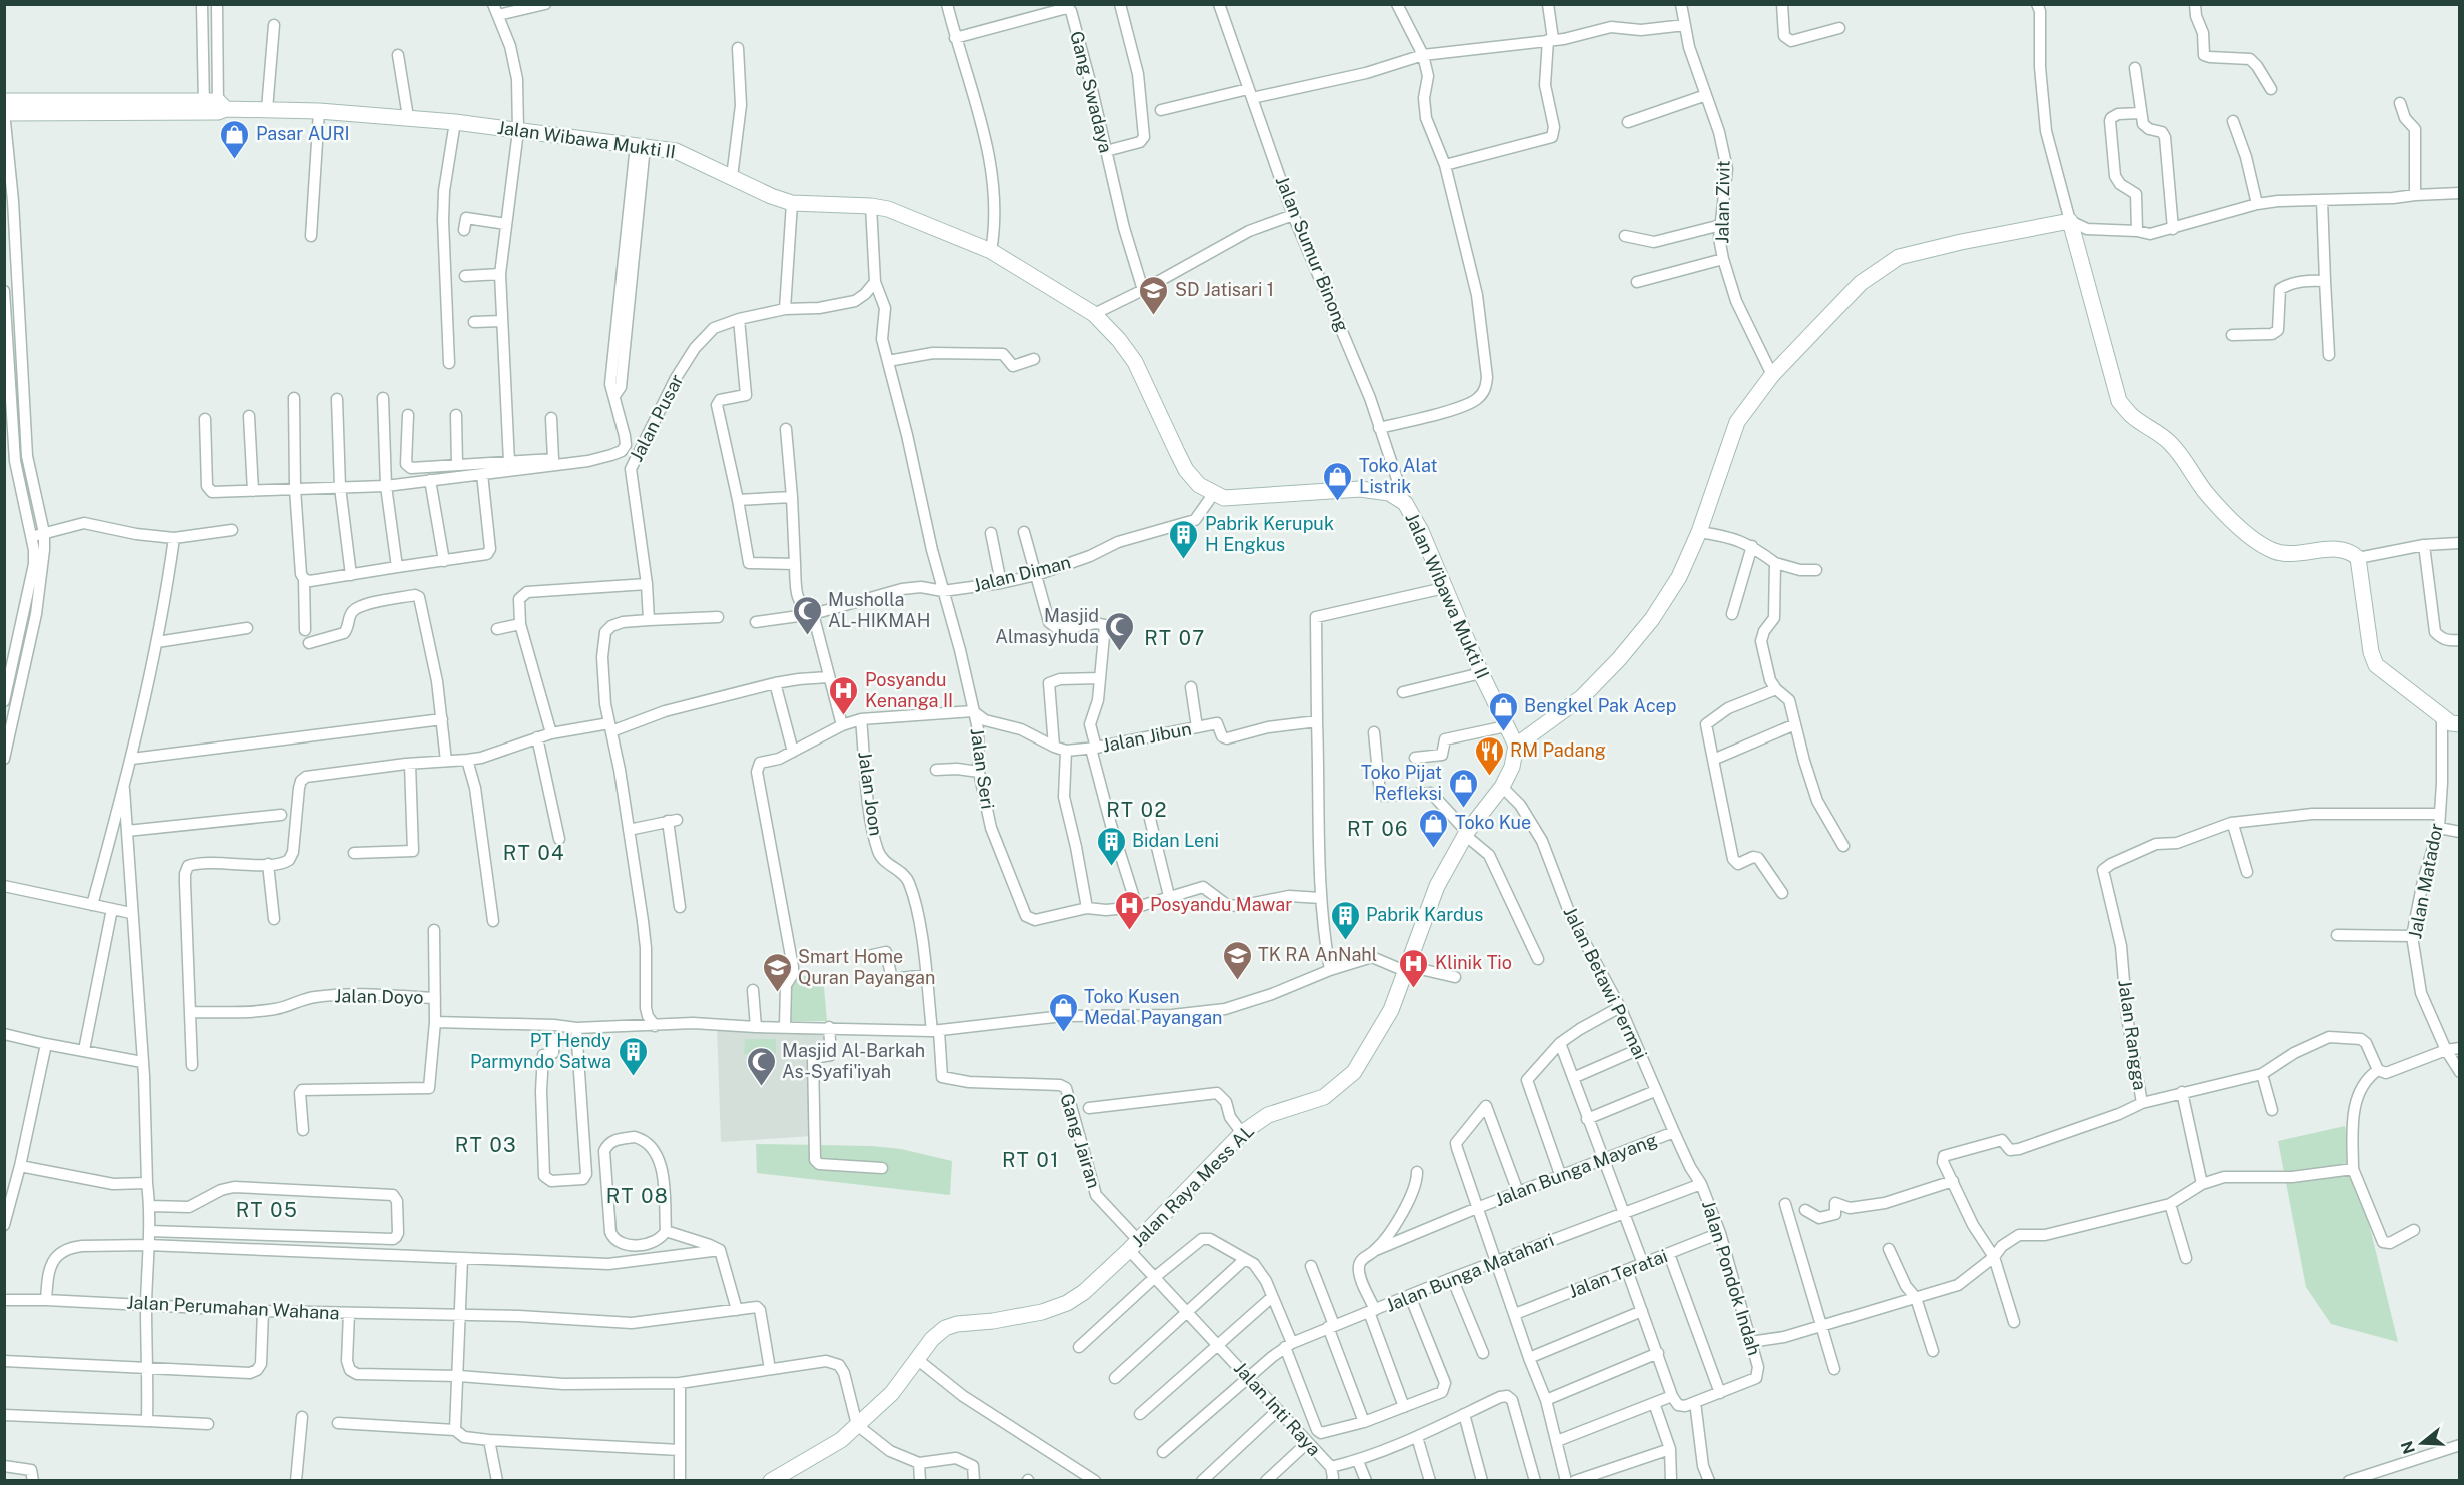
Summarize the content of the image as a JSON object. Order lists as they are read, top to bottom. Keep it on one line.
{"streets":{"main road":["Jalan Wibawa Mukti II","Jalan Raya Mess AL"],"street":["Gang Swadaya","Jalan Zivit","Jalan Sumur Binong","Jalan Pusar","Jalan Diman","Jalan Jibun","Jalan Seri","Jalan Joon","Jalan Matador","Jalan Betawi Permai","Jalan Doyo","Jalan Rangga","Gang Jairan","Jalan Bunga Mayang","Jalan Bunga Matahari","Jalan Teratai","Jalan Pondok Indah","Jalan Perumahan Wahana","Jalan Inti Raya"]},"crossings":[["Jalan Wibawa Mukti II","Jalan Sumur Binong"],["Jalan Wibawa Mukti II","Jalan Diman"],["Jalan Wibawa Mukti II","Jalan Raya Mess AL"],["Jalan Pusar","Jalan Seri"],["Jalan Diman","Jalan Seri"],["Jalan Jibun","Jalan Seri"],["Jalan Joon","Jalan Doyo"],["Jalan Joon","Gang Jairan"],["Jalan Matador","Jalan Rangga"],["Jalan Betawi Permai","Jalan Bunga Mayang"],["Jalan Betawi Permai","Jalan Raya Mess AL"],["Jalan Betawi Permai","Jalan Bunga Matahari"],["Jalan Betawi Permai","Jalan Pondok Indah"],["Jalan Doyo","Gang Jairan"],["Jalan Doyo","Jalan Raya Mess AL"],["Gang Jairan","Jalan Raya Mess AL"],["Gang Jairan","Jalan Inti Raya"],["Jalan Raya Mess AL","Jalan Inti Raya"],["Jalan Bunga Matahari","Jalan Pondok Indah"],["Jalan Bunga Matahari","Jalan Inti Raya"],["Jalan Teratai","Jalan Pondok Indah"]],"districts":["RT 07","RT 02","RT 06","RT 04","RT 03","RT 01","RT 08","RT 05"],"places":{"shop":["Pasar AURI","Toko Alat Listrik","Bengkel Pak Acep","Toko Pijat Refleksi","Toko Kue","Toko Kusen Medal Payangan"],"school or university":["SD Jatisari 1","TK RA AnNahl","Smart Home Quran Payangan"],"building":["Pabrik Kerupuk H Engkus","Bidan Leni","Pabrik Kardus","PT Hendy Parmyndo Satwa"],"mosque":["Musholla AL-HIKMAH","Masjid Almasyhuda","Masjid Al-Barkah As-Syafi'iyah"],"hospital":["Posyandu Kenanga II","Posyandu Mawar","Klinik Tio"],"restaurant":["RM Padang"]},"north":"left"}
